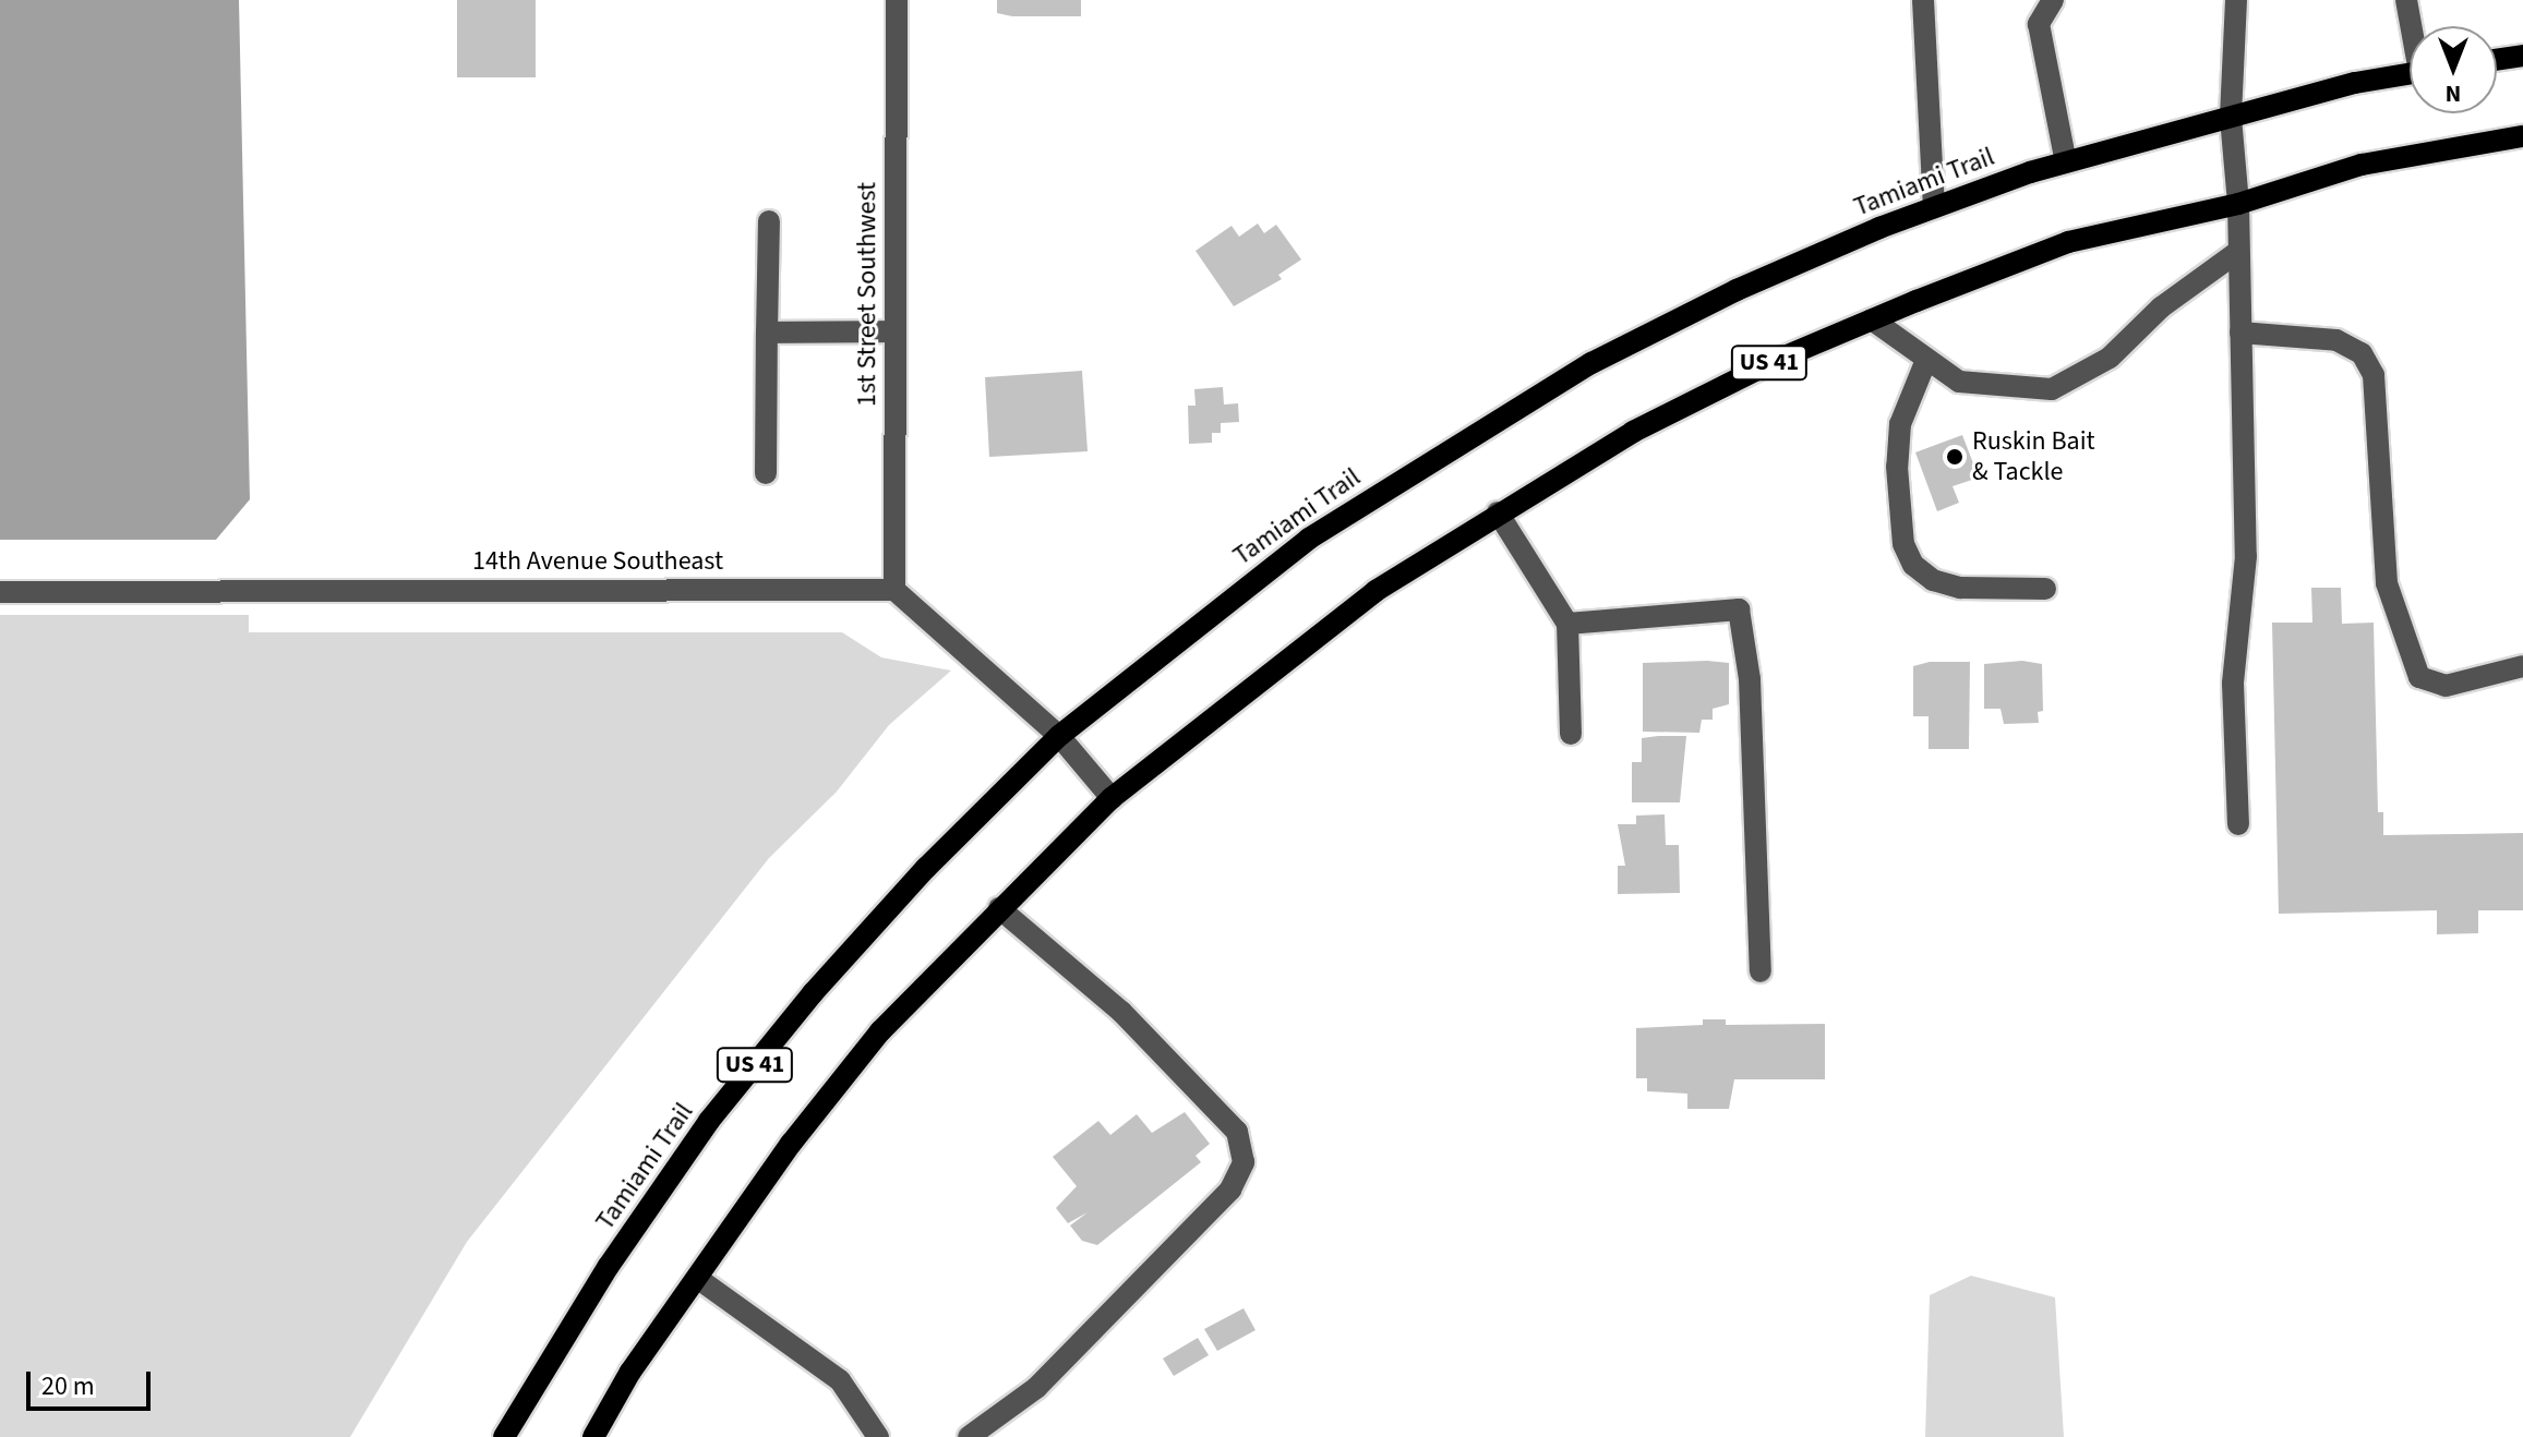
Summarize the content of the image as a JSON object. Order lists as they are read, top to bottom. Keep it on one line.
{"streets":{"main road":["Tamiami Trail","US 41"],"street":["1st Street Southwest","14th Avenue Southeast"]},"crossings":[["1st Street Southwest","14th Avenue Southeast"]],"places":["Ruskin Bait & Tackle"],"scale_bar":"20 m","north":"bottom"}
